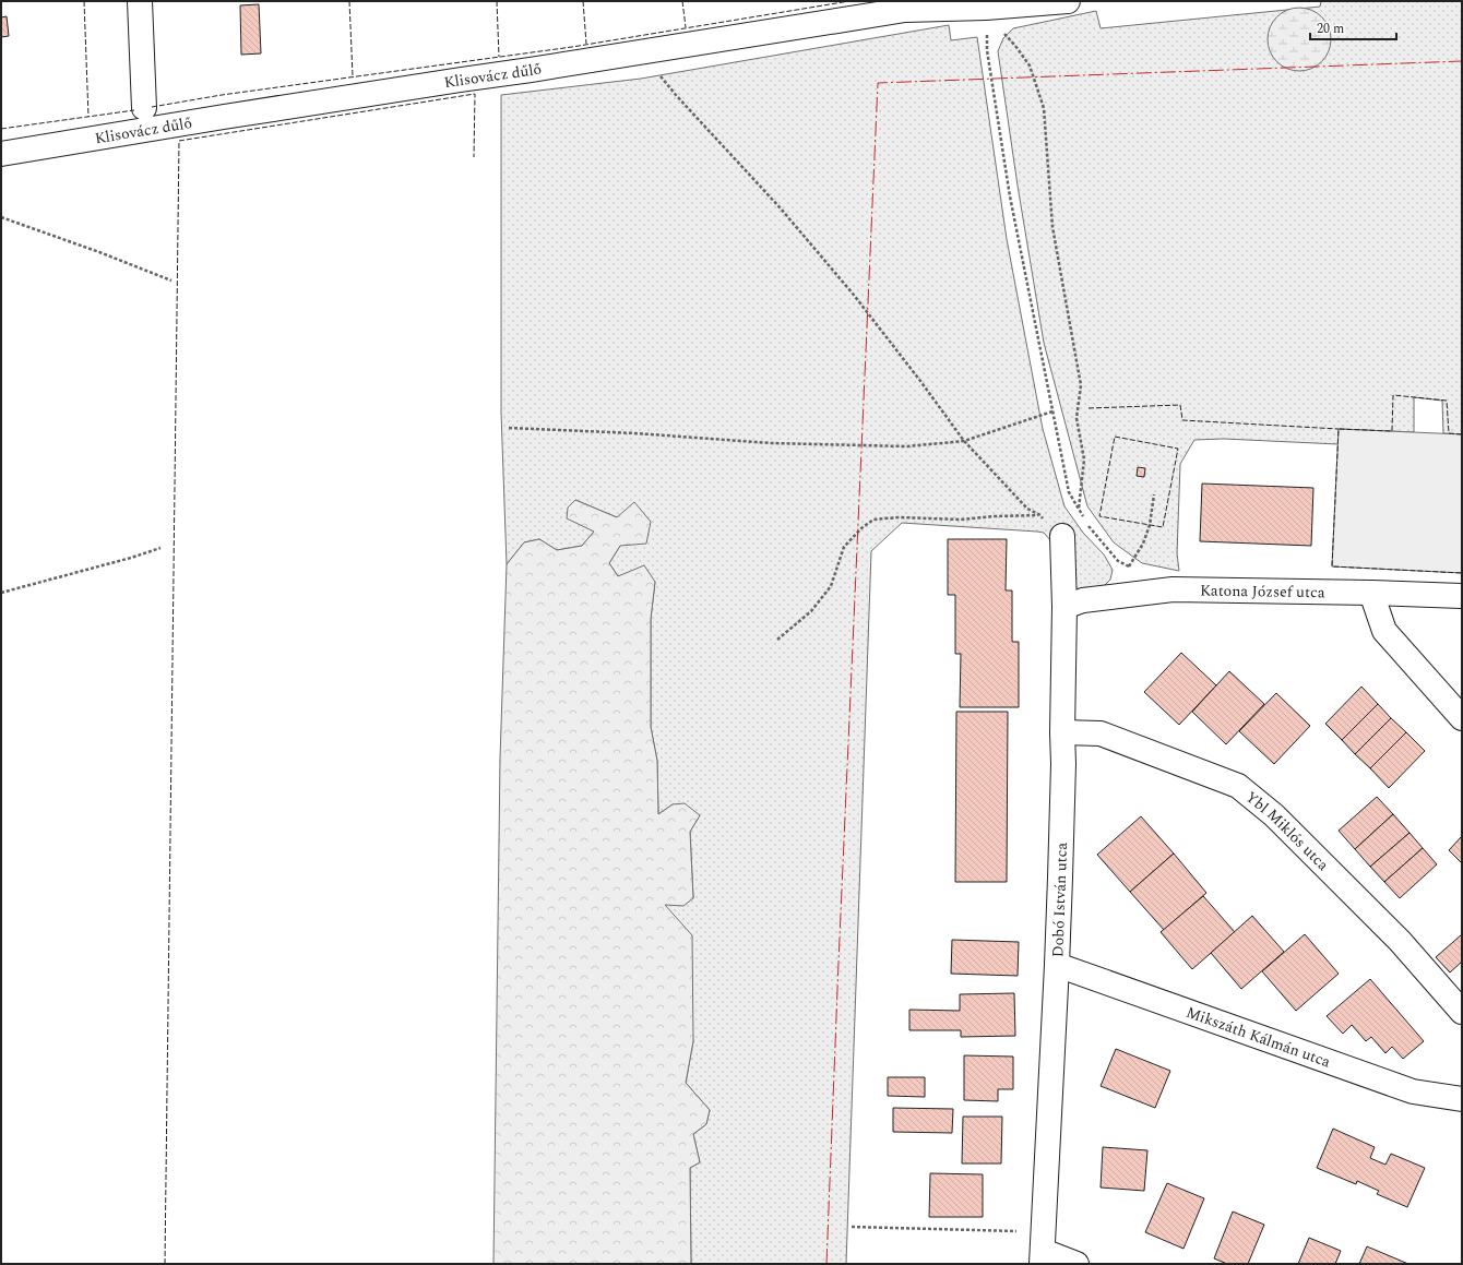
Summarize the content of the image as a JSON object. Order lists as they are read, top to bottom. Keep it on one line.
{"streets":{"street":["Klisovácz dűlő","Katona József utca","Ybl Miklós utca","Dobó István utca","Mikszáth Kálmán utca"]},"crossings":[["Katona József utca","Dobó István utca"],["Ybl Miklós utca","Dobó István utca"],["Dobó István utca","Mikszáth Kálmán utca"]],"scale_bar":"20 m"}
